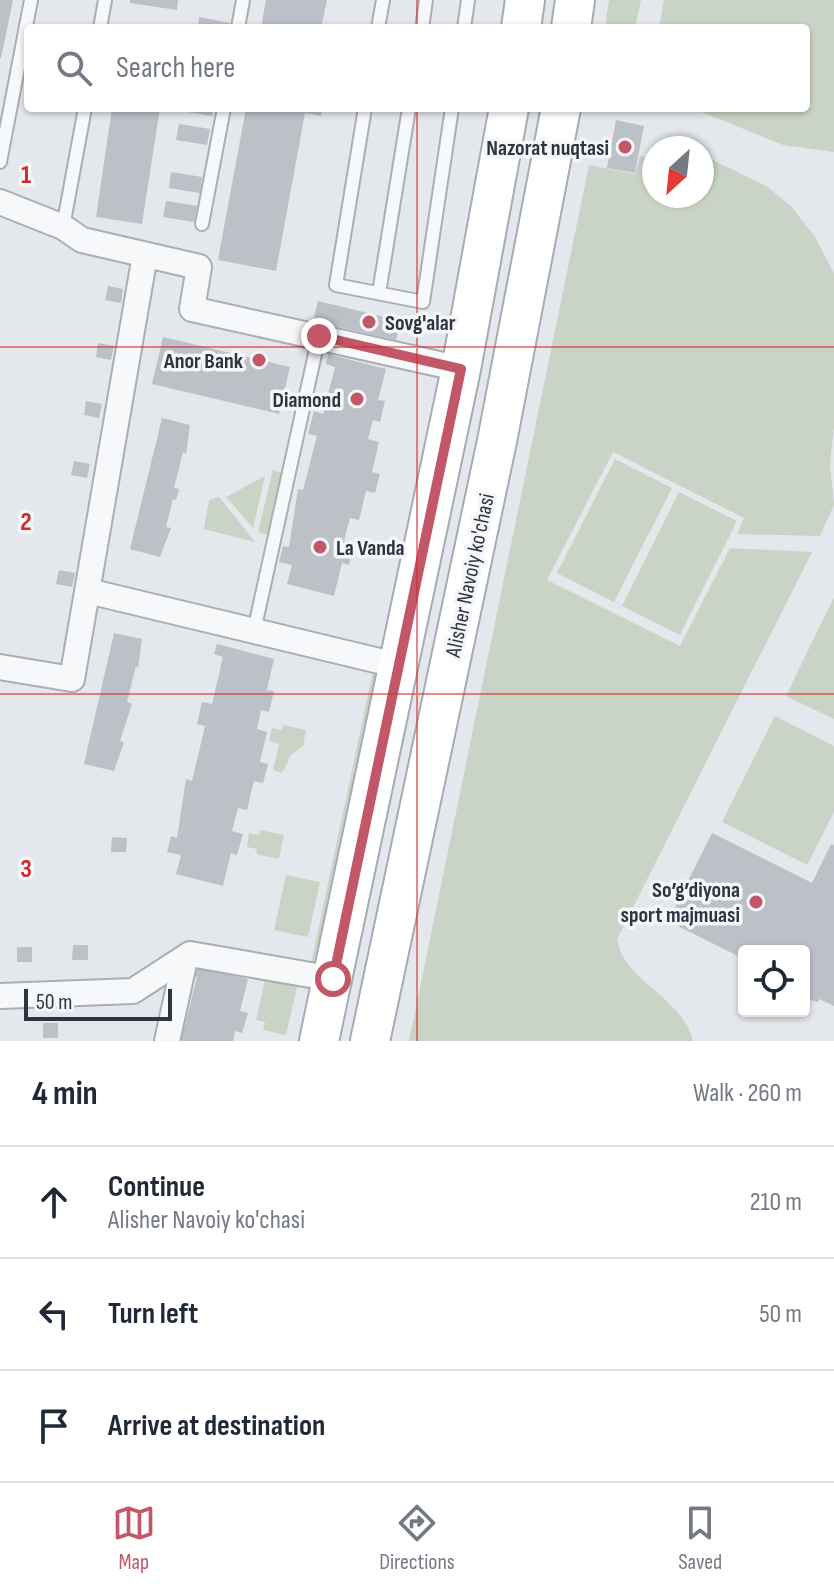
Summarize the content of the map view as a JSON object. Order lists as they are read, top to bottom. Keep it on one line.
{"streets":{"main road":["Alisher Navoiy ko'chasi"]},"places":["Nazorat nuqtasi","Sovg'alar","Anor Bank","Diamond","La Vanda","So’g’diyona sport majmuasi"],"scale_bar":"50 m","north":"bottom left","page":{"search":"Search here","scale":"50 m","heading":["4 min","Walk · 260 m"],"list":[["Continue","Alisher Navoiy ko'chasi","210 m"],["Turn left","50 m"],"Arrive at destination"],"nav":["Map","Directions","Saved"]},"grid":{"rows":["1","2","3"]}}
